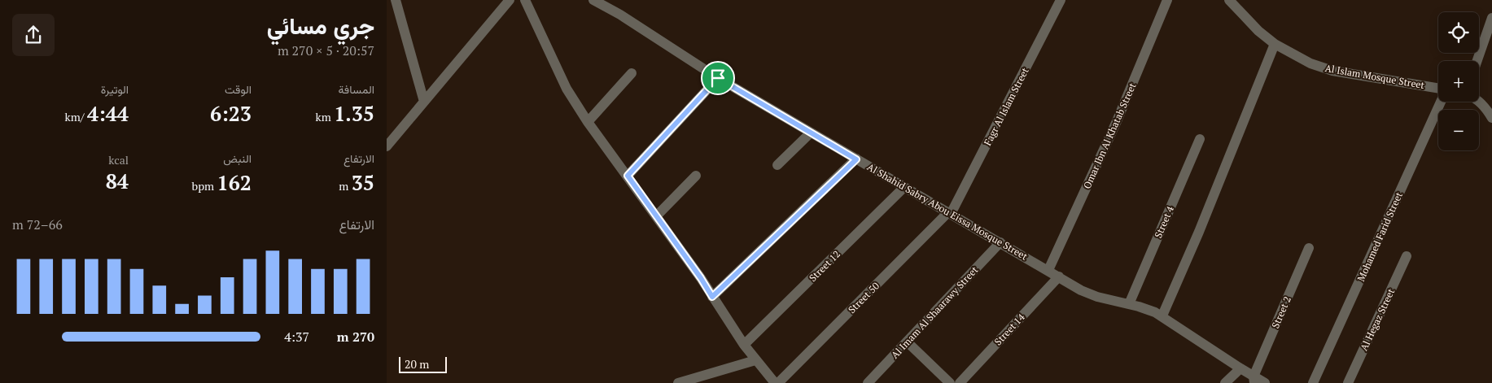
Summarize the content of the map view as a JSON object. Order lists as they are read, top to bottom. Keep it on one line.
{"streets":{"street":["Al Islam Mosque Street","Fagr Al Islam Street","Omar Ibn Al Khatab Street","Al Shahid Sabry Abou Eissa Mosque Street","Street 4","Mohamed Farid Street","Street 12","Street 50","Al Imam Al Shaarawy Street","Street 2","Al Hegaz Street","Street 14"]},"crossings":[["Fagr Al Islam Street","Al Shahid Sabry Abou Eissa Mosque Street"],["Fagr Al Islam Street","Street 50"],["Omar Ibn Al Khatab Street","Al Shahid Sabry Abou Eissa Mosque Street"],["Al Shahid Sabry Abou Eissa Mosque Street","Street 4"],["Al Shahid Sabry Abou Eissa Mosque Street","Street 12"],["Al Shahid Sabry Abou Eissa Mosque Street","Street 50"],["Al Shahid Sabry Abou Eissa Mosque Street","Al Imam Al Shaarawy Street"],["Al Shahid Sabry Abou Eissa Mosque Street","Street 2"],["Al Shahid Sabry Abou Eissa Mosque Street","Street 14"]],"scale_bar":"20 m","page":{"heading":["جري مسائي","20:57 · 5 × 270 m"],"map_buttons":["+","−"],"stats":[["المسافة","1.35 km"],["الوقت","6:23"],["الوتيرة","4:44 /km"],["الارتفاع","35 m"],["النبض","162 bpm"],["kcal","84"]],"chart":["الارتفاع","66–72 m"],"list":[{"name":"270 m","note":"4:37"}],"scale":"20 m"}}
